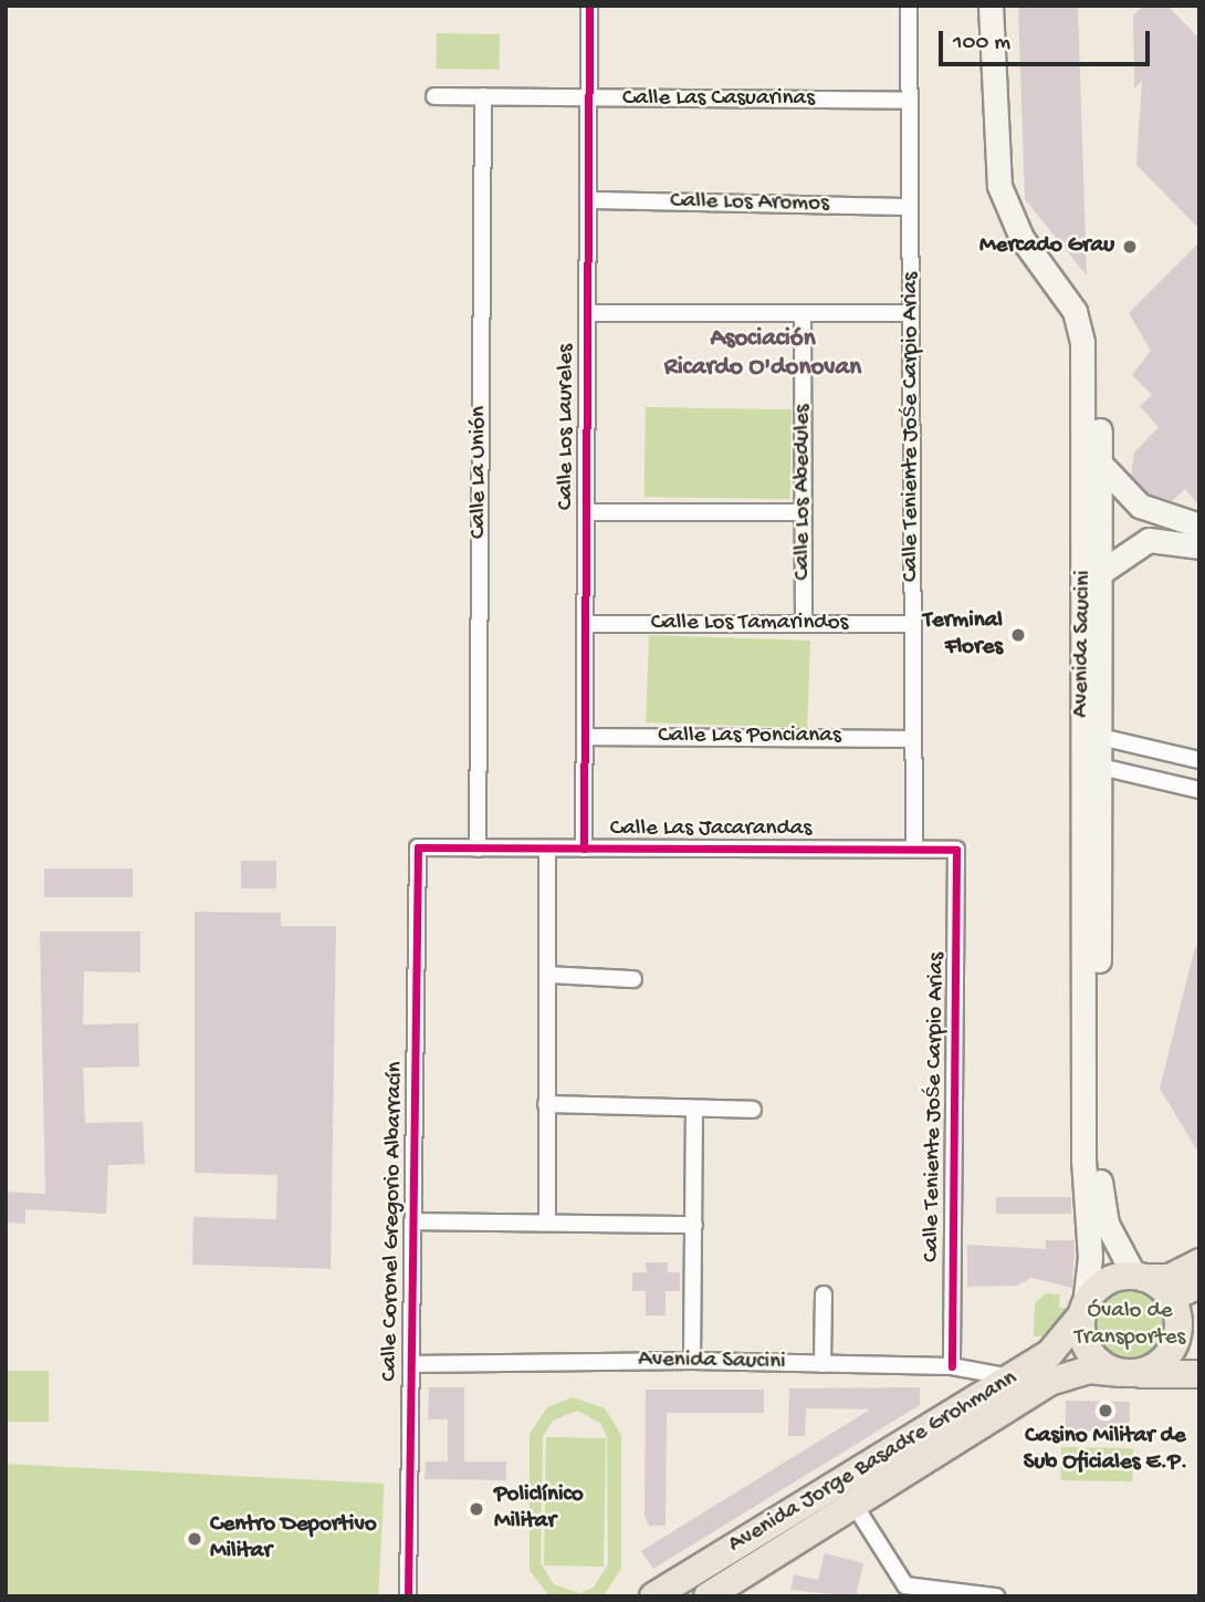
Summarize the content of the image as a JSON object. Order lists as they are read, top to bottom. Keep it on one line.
{"streets":{"highway":["Avenida Jorge Basadre Grohmann"],"main road":["Avenida Saucini"],"street":["Calle Las Casuarinas","Calle Los Aromos","Calle Los Laureles","Calle Teniente Jośe Carpio Arias","Calle La Unión","Calle Los Abedules","Calle Los Tamarindos","Calle Las Poncianas","Calle Las Jacarandas","Calle Coronel Gregorio Albarracín"]},"crossings":[["Calle Las Casuarinas","Calle Los Laureles"],["Calle Las Casuarinas","Calle Teniente Jośe Carpio Arias"],["Calle Las Casuarinas","Calle La Unión"],["Calle Los Aromos","Calle Los Laureles"],["Calle Los Aromos","Calle Teniente Jośe Carpio Arias"],["Calle Los Laureles","Calle Los Tamarindos"],["Calle Los Laureles","Calle Las Poncianas"],["Calle Los Laureles","Calle Las Jacarandas"],["Calle Teniente Jośe Carpio Arias","Calle Los Tamarindos"],["Calle Teniente Jośe Carpio Arias","Avenida Saucini"],["Calle Teniente Jośe Carpio Arias","Calle Las Poncianas"],["Calle Teniente Jośe Carpio Arias","Calle Las Jacarandas"],["Calle La Unión","Calle Las Jacarandas"],["Calle Los Abedules","Calle Los Tamarindos"],["Avenida Saucini","Calle Coronel Gregorio Albarracín"],["Avenida Saucini","Avenida Jorge Basadre Grohmann"],["Calle Las Jacarandas","Calle Coronel Gregorio Albarracín"]],"districts":["Asociación Ricardo O'donovan"],"parks":["Óvalo de Transportes"],"places":["Mercado Grau","Terminal Flores","Casino Militar de Sub Oficiales E.P.","Policlínico Militar","Centro Deportivo Militar"],"scale_bar":"100 m"}
